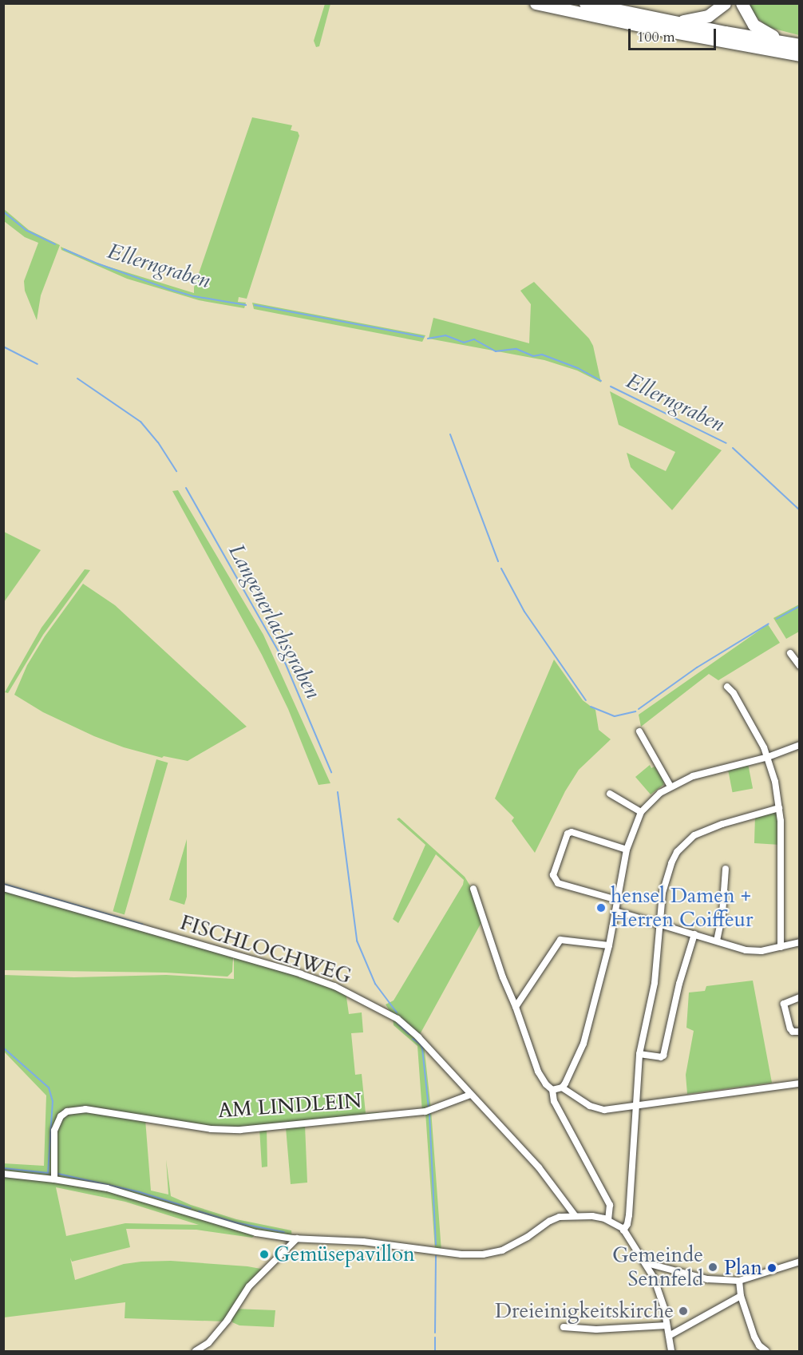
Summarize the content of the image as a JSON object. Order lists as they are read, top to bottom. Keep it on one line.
{"streets":{"street":["FISCHLOCHWEG","AM LINDLEIN"]},"crossings":[["FISCHLOCHWEG","AM LINDLEIN"]],"water":["Ellerngraben","Langenerlachsgraben"],"places":["hensel Damen + Herren Coiffeur","Gemüsepavillon","Gemeinde Sennfeld","Plan","Dreieinigkeitskirche"],"scale_bar":"100 m"}
